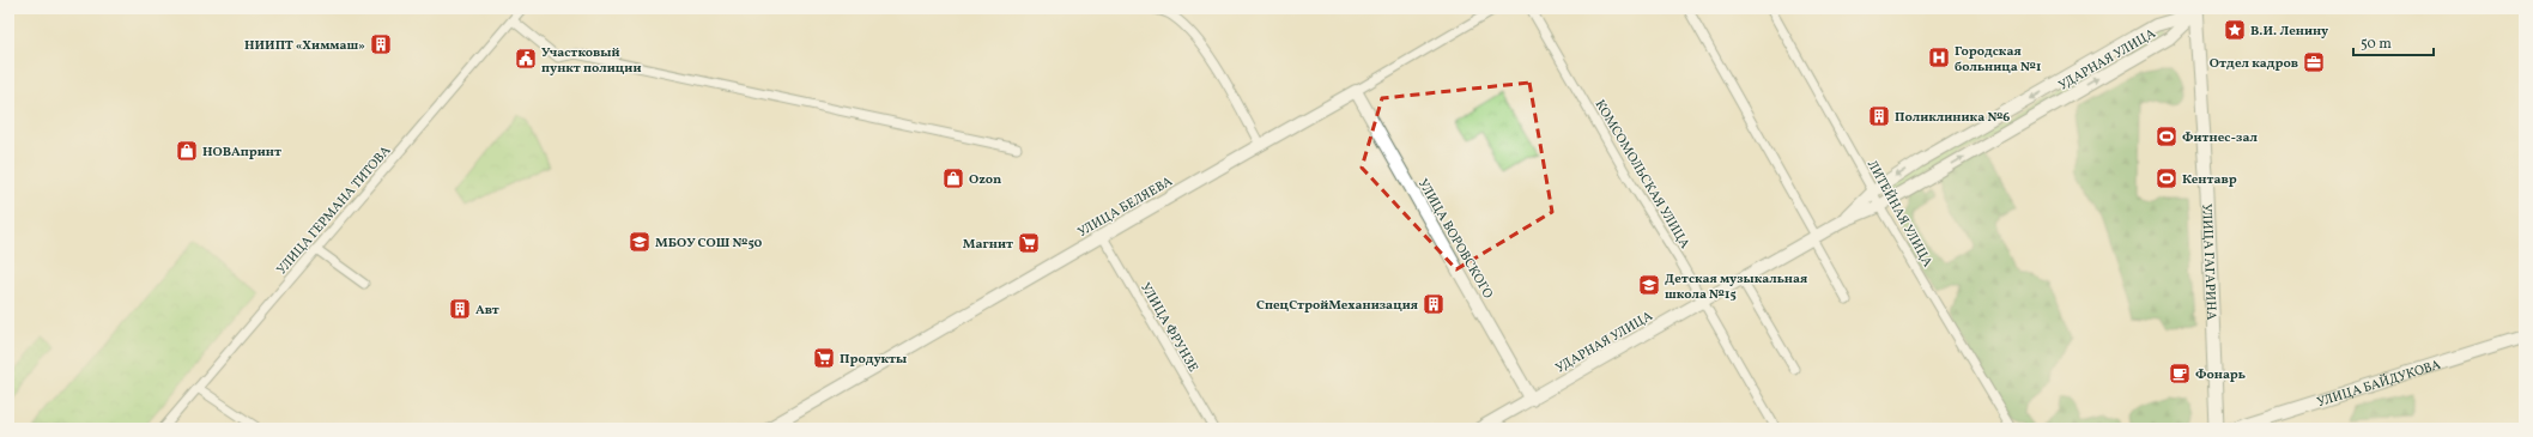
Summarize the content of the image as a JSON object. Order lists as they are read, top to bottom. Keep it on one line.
{"streets":{"main road":["УЛИЦА ГАГАРИНА","УЛИЦА БАЙДУКОВА"],"street":["УДАРНАЯ УЛИЦА","КОМСОМОЛЬСКАЯ УЛИЦА","УЛИЦА БЕЛЯЕВА","УЛИЦА ГЕРМАНА ТИТОВА","ЛИТЕЙНАЯ УЛИЦА","УЛИЦА ВОРОВСКОГО","УЛИЦА ФРУНЗЕ"]},"crossings":[["УДАРНАЯ УЛИЦА","КОМСОМОЛЬСКАЯ УЛИЦА"],["УДАРНАЯ УЛИЦА","ЛИТЕЙНАЯ УЛИЦА"],["УДАРНАЯ УЛИЦА","УЛИЦА ВОРОВСКОГО"],["УДАРНАЯ УЛИЦА","УЛИЦА ГАГАРИНА"],["УЛИЦА БЕЛЯЕВА","УЛИЦА ВОРОВСКОГО"],["УЛИЦА БЕЛЯЕВА","УЛИЦА ФРУНЗЕ"]],"places":{"place":["В.И. Ленину"],"building":["НИИПТ «Химмаш»","Поликлиника №6","СпецСтройМеханизация","Авт"],"hospital":["Городская больница №1"],"public building":["Участковый пункт полиции"],"office":["Отдел кадров"],"sports":["Фитнес-зал","Кентавр"],"shop":["НОВАпринт","Ozon"],"school or university":["МБОУ СОШ №50","Детская музыкальная школа №15"],"supermarket":["Магнит","Продукты"],"cafe":["Фонарь"]},"scale_bar":"50 m"}
